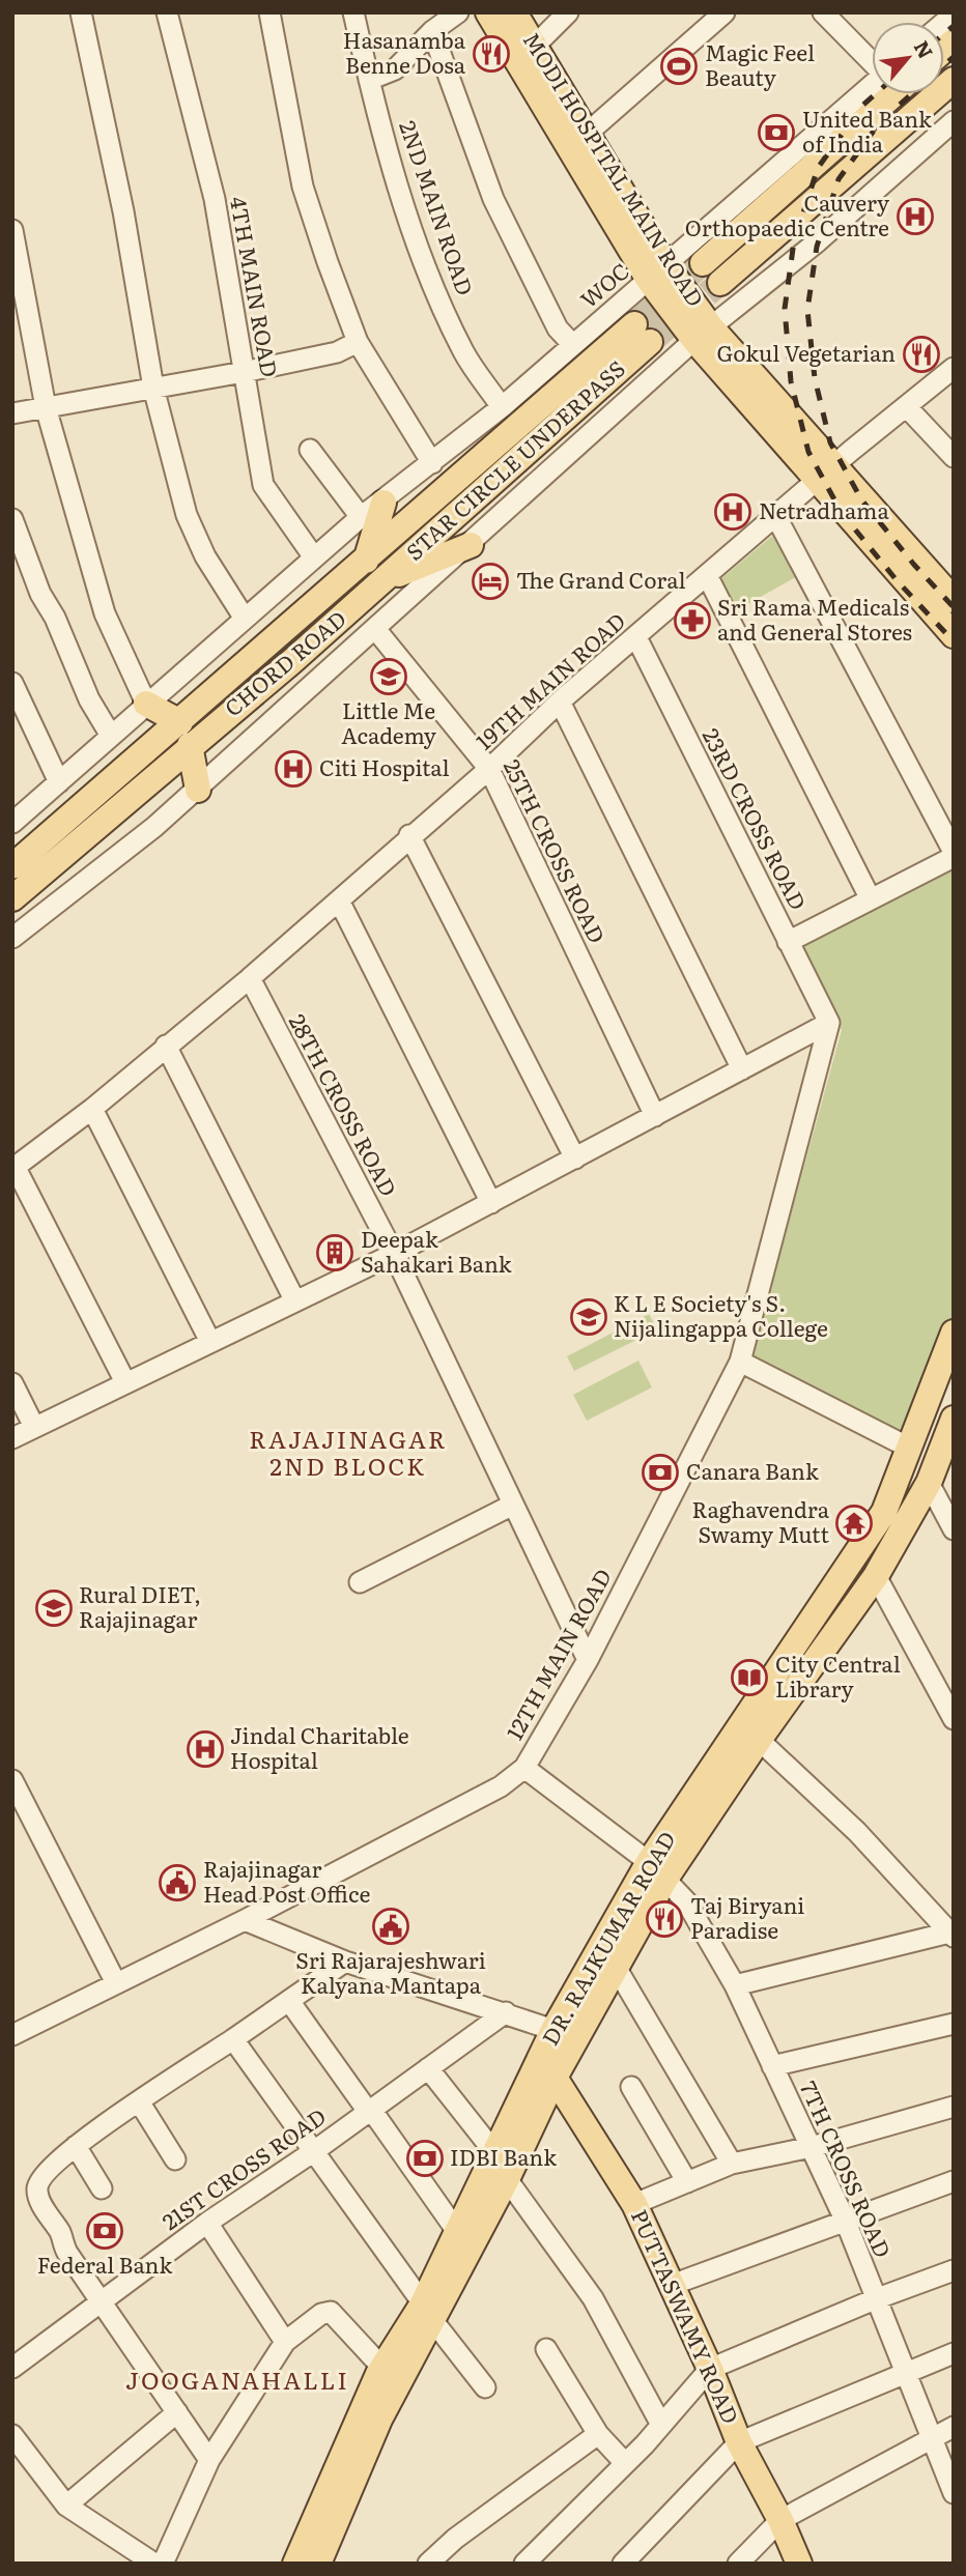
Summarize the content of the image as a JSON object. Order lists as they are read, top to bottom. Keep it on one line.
{"streets":{"main road":["MODI HOSPITAL MAIN ROAD","STAR CIRCLE UNDERPASS","CHORD ROAD","DR. RAJKUMAR ROAD","PUTTASWAMY ROAD"],"street":["2ND MAIN ROAD","WOC","4TH MAIN ROAD","19TH MAIN ROAD","23RD CROSS ROAD","25TH CROSS ROAD","28TH CROSS ROAD","12TH MAIN ROAD","21ST CROSS ROAD","7TH CROSS ROAD"]},"crossings":[["MODI HOSPITAL MAIN ROAD","WOC"],["MODI HOSPITAL MAIN ROAD","19TH MAIN ROAD"],["2ND MAIN ROAD","WOC"],["WOC","4TH MAIN ROAD"],["STAR CIRCLE UNDERPASS","CHORD ROAD"],["19TH MAIN ROAD","23RD CROSS ROAD"],["19TH MAIN ROAD","25TH CROSS ROAD"],["19TH MAIN ROAD","28TH CROSS ROAD"],["23RD CROSS ROAD","12TH MAIN ROAD"],["28TH CROSS ROAD","12TH MAIN ROAD"],["12TH MAIN ROAD","7TH CROSS ROAD"],["DR. RAJKUMAR ROAD","7TH CROSS ROAD"],["DR. RAJKUMAR ROAD","PUTTASWAMY ROAD"]],"districts":["RAJAJINAGAR 2ND BLOCK","JOOGANAHALLI"],"places":{"restaurant":["Hasanamba Benne Dosa","Gokul Vegetarian","Taj Biryani Paradise"],"sports":["Magic Feel Beauty"],"bank":["United Bank of India","Canara Bank","IDBI Bank","Federal Bank"],"hospital":["Cauvery Orthopaedic Centre","Netradhama","Citi Hospital","Jindal Charitable Hospital"],"hotel":["The Grand Coral"],"pharmacy":["Sri Rama Medicals and General Stores"],"school or university":["Little Me Academy","K L E Society's S. Nijalingappa College","Rural DIET, Rajajinagar"],"building":["Deepak Sahakari Bank"],"temple":["Raghavendra Swamy Mutt"],"library":["City Central Library"],"public building":["Rajajinagar Head Post Office","Sri Rajarajeshwari Kalyana Mantapa"]},"north":"top right"}
